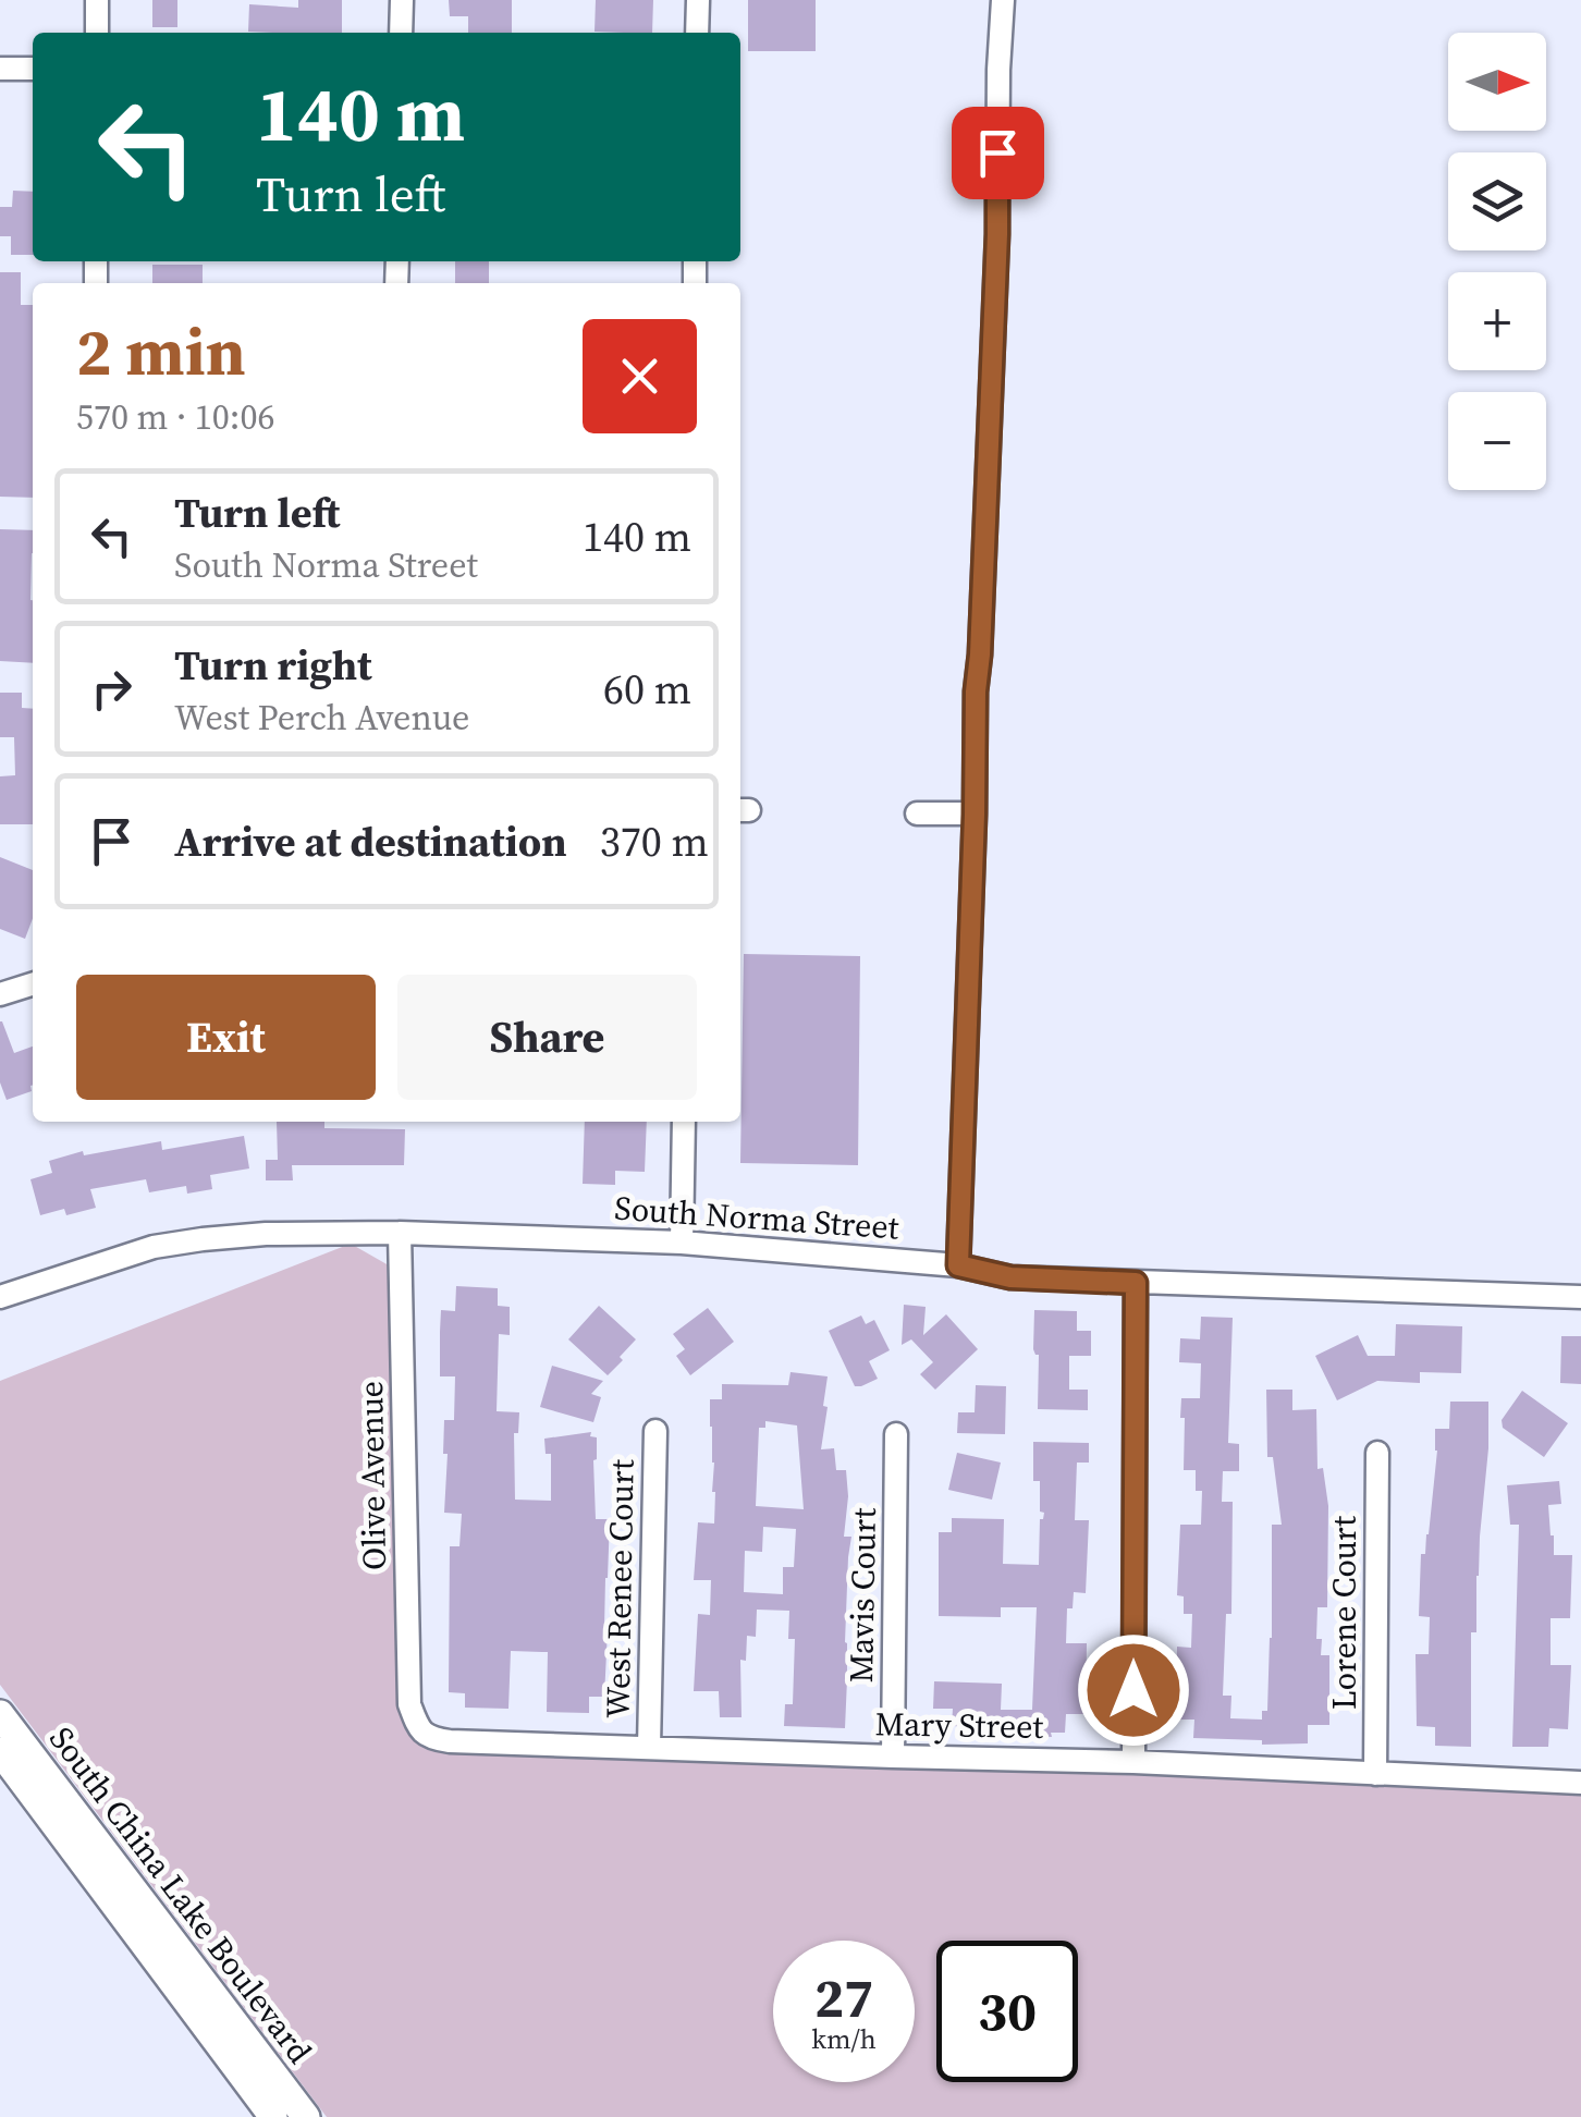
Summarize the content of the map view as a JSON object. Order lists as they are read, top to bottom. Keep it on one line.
{"streets":{"main road":["South China Lake Boulevard"],"street":["South Norma Street","Olive Avenue","West Renee Court","Mavis Court","Lorene Court","Mary Street"]},"crossings":[["South Norma Street","Olive Avenue"],["Olive Avenue","Mary Street"],["West Renee Court","Mary Street"],["Mavis Court","Mary Street"],["Lorene Court","Mary Street"]],"north":"right","page":{"map_buttons":["+","−"],"turn":["140 m","Turn left"],"heading":["2 min","570 m · 10:06"],"list":[{"name":"Turn left","note":"South Norma Street","value":"140 m"},{"name":"Turn right","note":"West Perch Avenue","value":"60 m"},{"name":"Arrive at destination","value":"370 m"}],"buttons":["Exit","Share"],"speed":"27 km/h","limit":"30"}}
